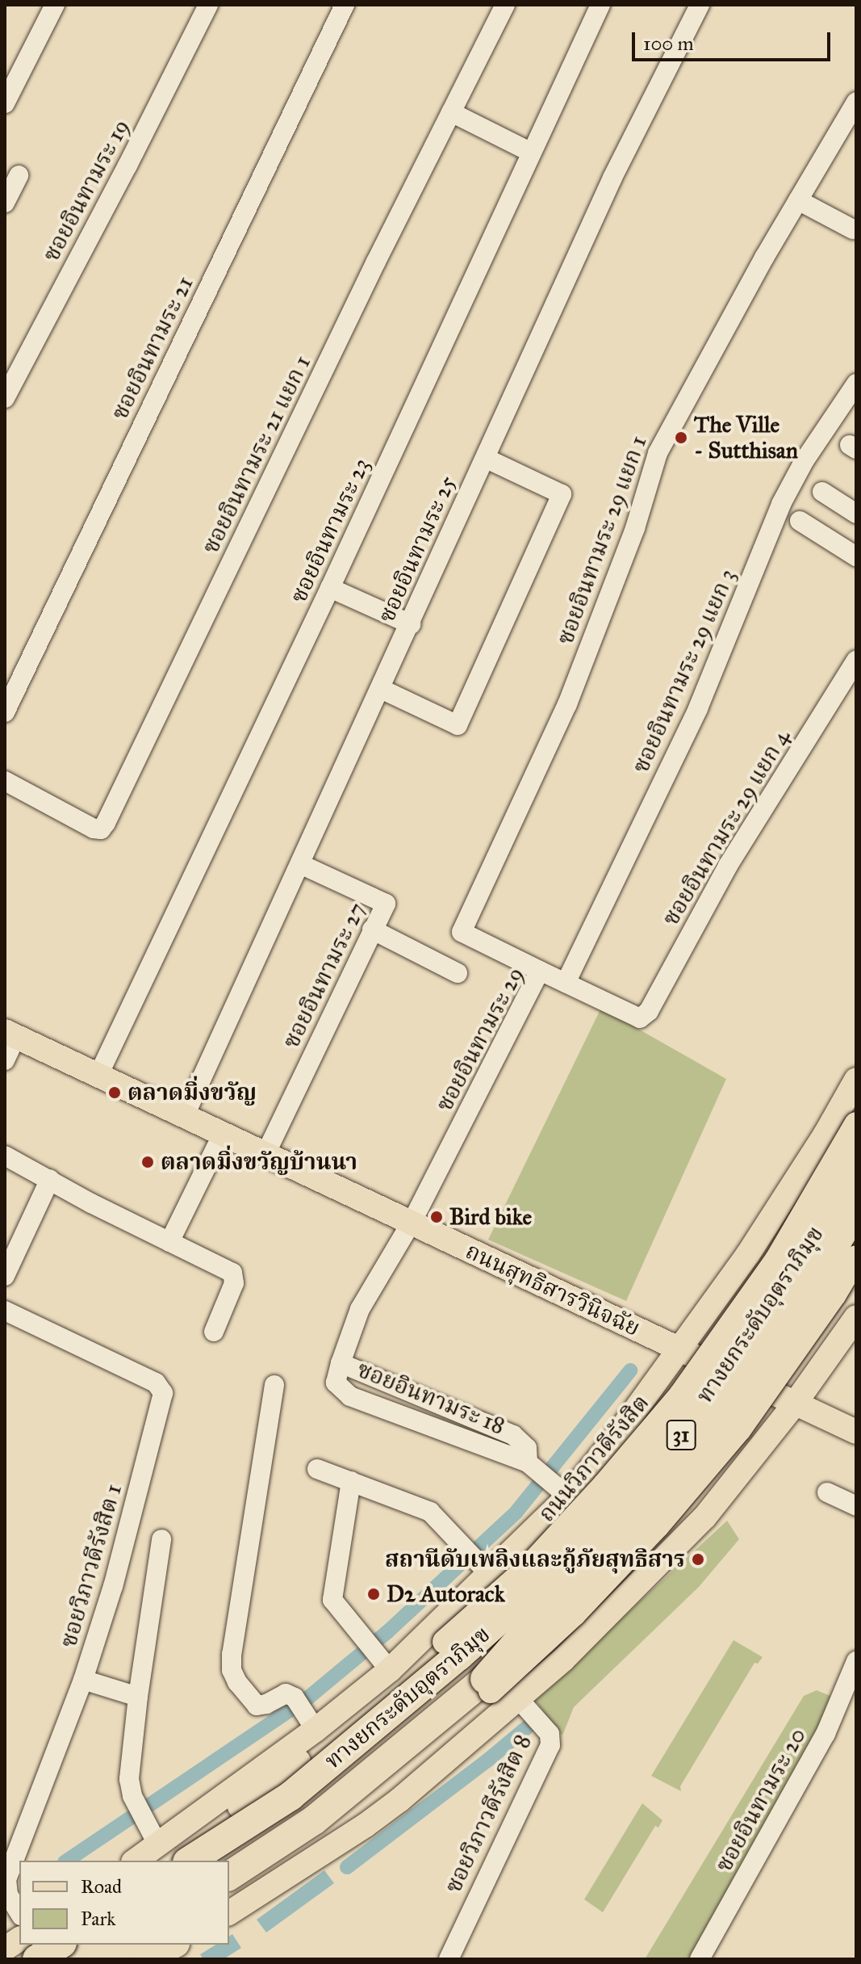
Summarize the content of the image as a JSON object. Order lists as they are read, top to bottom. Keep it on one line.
{"streets":{"highway":["ทางยกระดับอุตราภิมุข","31","ถนนวิภาวดีรังสิต"],"main road":["ถนนสุทธิสารวินิจฉัย"],"street":["ซอยอินทามระ 19","ซอยอินทามระ 21","ซอยอินทามระ 21 แยก 1","ซอยอินทามระ 23","ซอยอินทามระ 29 แยก 1","ซอยอินทามระ 25","ซอยอินทามระ 29 แยก 3","ซอยอินทามระ 29 แยก 4","ซอยอินทามระ 27","ซอยอินทามระ 29","ซอยอินทามระ 18","ซอยวิภาวดีรังสิต 1","ซอยอินทามระ 20","ซอยวิภาวดีรังสิต 8"]},"crossings":[["ซอยอินทามระ 23","ถนนสุทธิสารวินิจฉัย"],["ซอยอินทามระ 29 แยก 1","ซอยอินทามระ 29"],["ซอยอินทามระ 25","ซอยอินทามระ 27"],["ซอยอินทามระ 25","ถนนสุทธิสารวินิจฉัย"],["ซอยอินทามระ 29 แยก 3","ซอยอินทามระ 29"],["ซอยอินทามระ 29 แยก 4","ซอยอินทามระ 29"],["ซอยอินทามระ 27","ถนนสุทธิสารวินิจฉัย"],["ซอยอินทามระ 29","ถนนสุทธิสารวินิจฉัย"],["ซอยอินทามระ 29","ซอยอินทามระ 18"],["ถนนสุทธิสารวินิจฉัย","ซอยอินทามระ 18"],["ถนนสุทธิสารวินิจฉัย","31"],["ถนนสุทธิสารวินิจฉัย","ถนนวิภาวดีรังสิต"],["ซอยอินทามระ 18","ถนนวิภาวดีรังสิต"],["31","ถนนวิภาวดีรังสิต"],["31","ซอยวิภาวดีรังสิต 8"]],"places":["The Ville - Sutthisan","ตลาดมิ่งขวัญ","ตลาดมิ่งขวัญบ้านนา","Bird bike","สถานีดับเพลิงและกู้ภัยสุทธิสาร","D2 Autorack"],"legend":["Road","Park"],"scale_bar":"100 m"}
